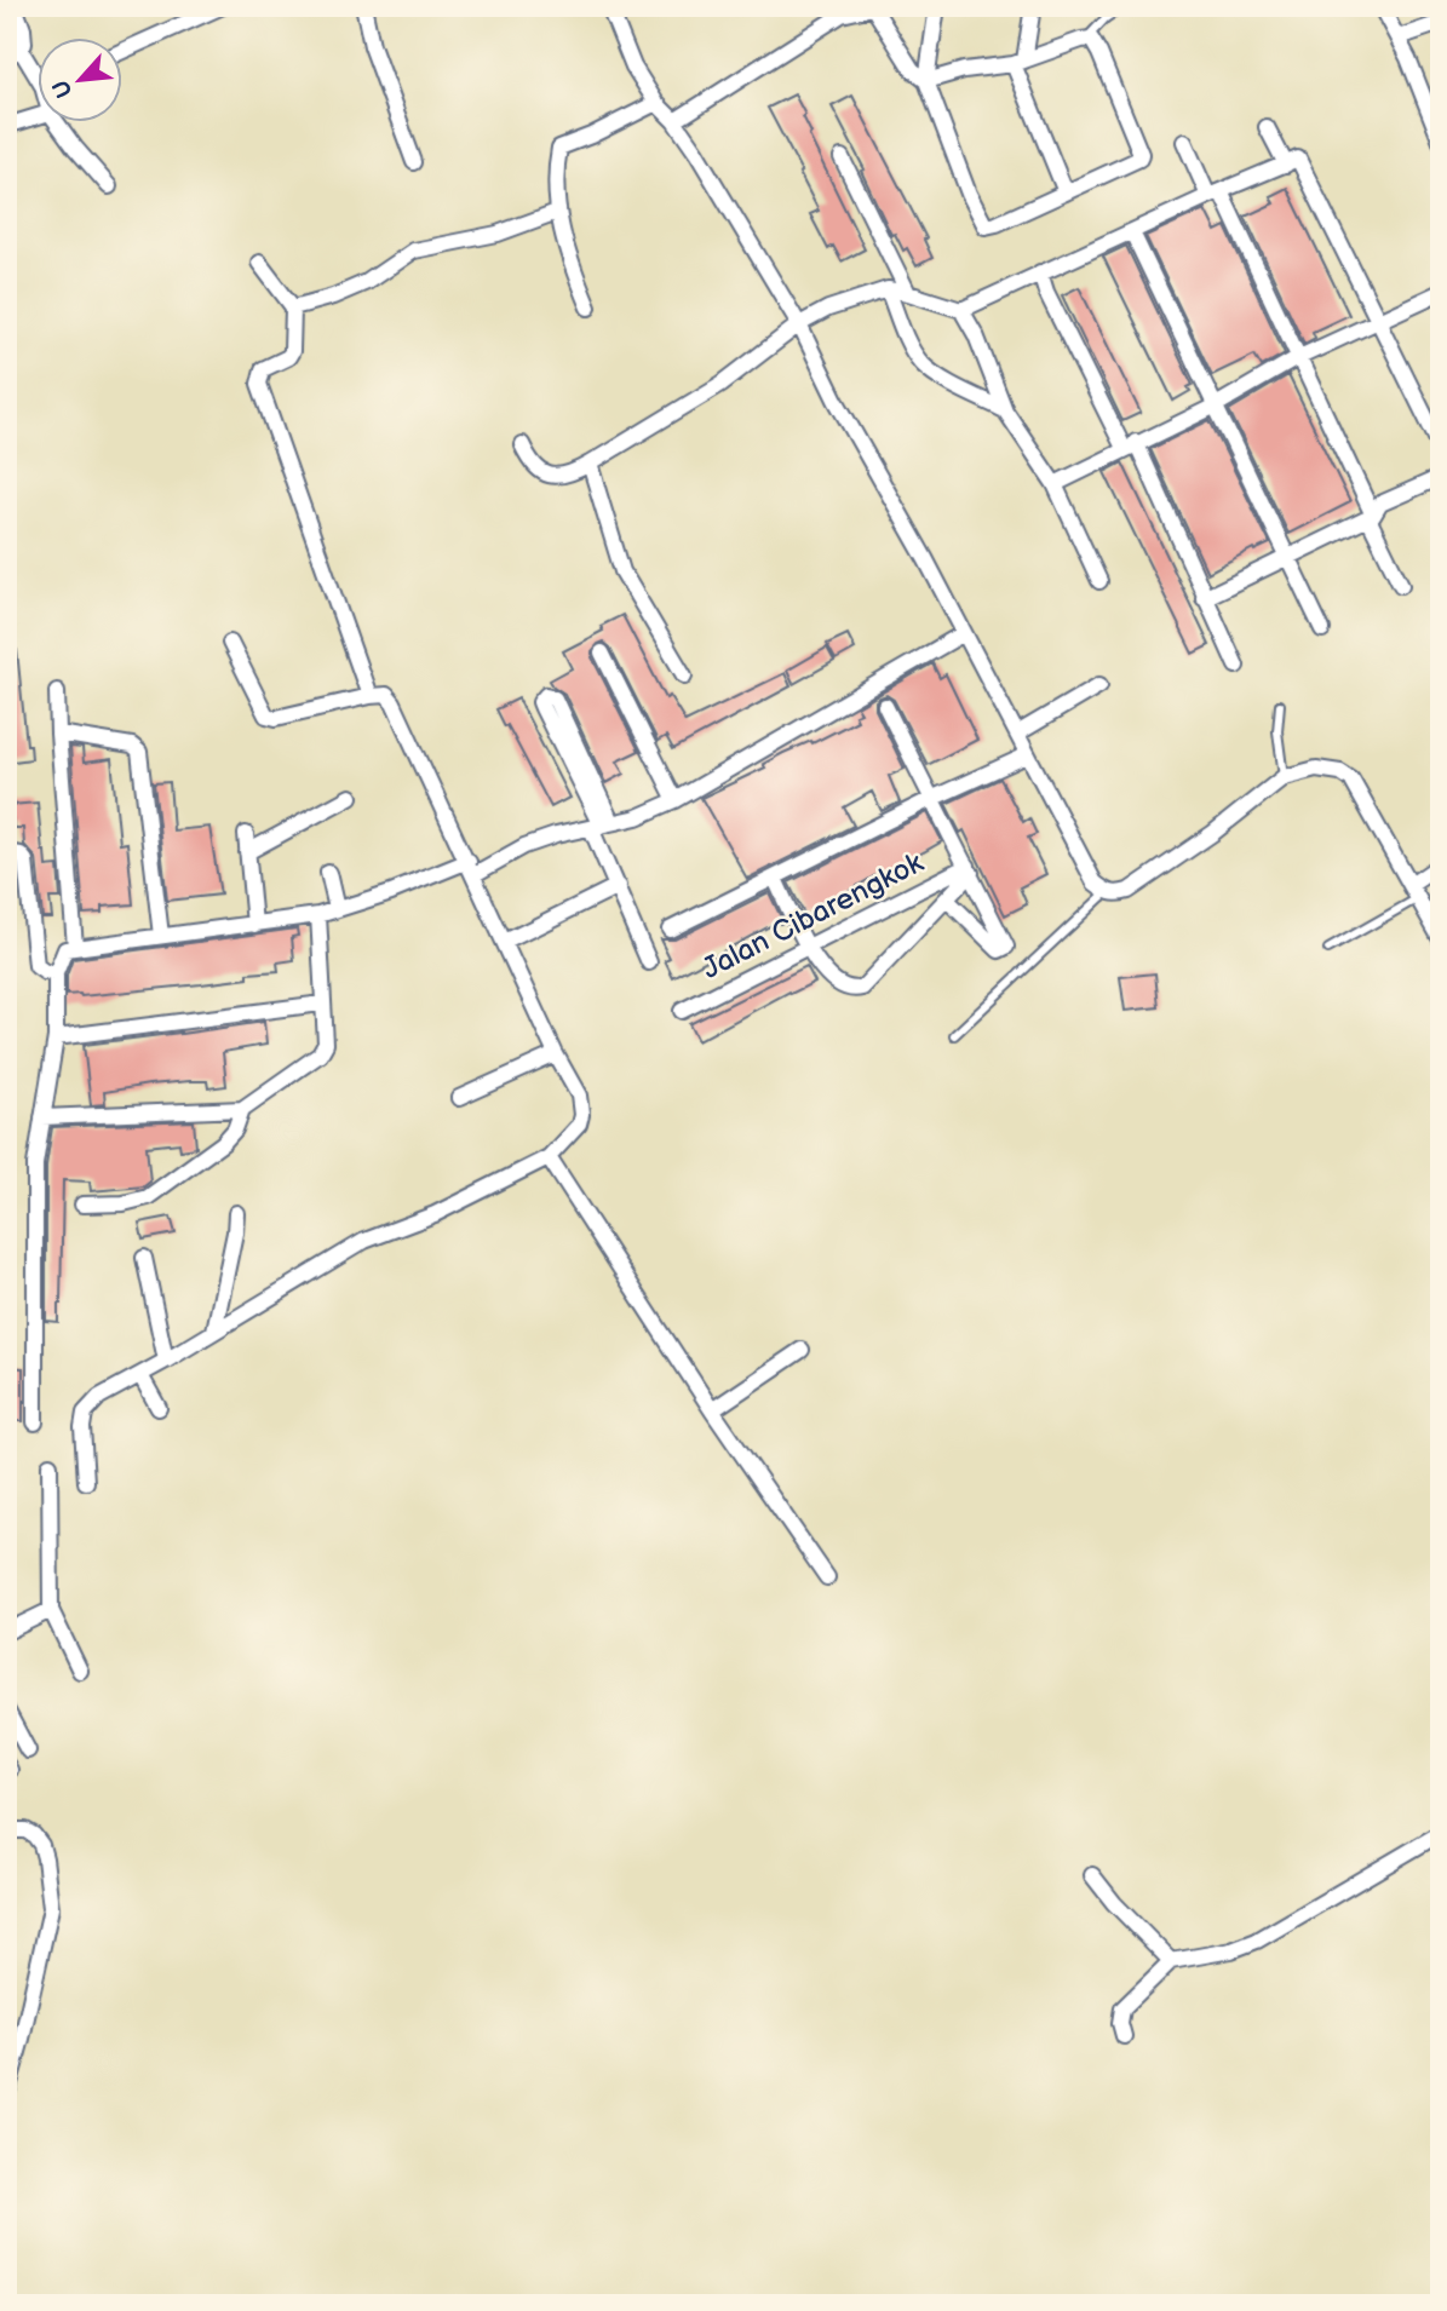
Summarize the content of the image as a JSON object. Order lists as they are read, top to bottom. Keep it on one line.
{"streets":{"street":["Jalan Cibarengkok"]},"north":"bottom left"}
